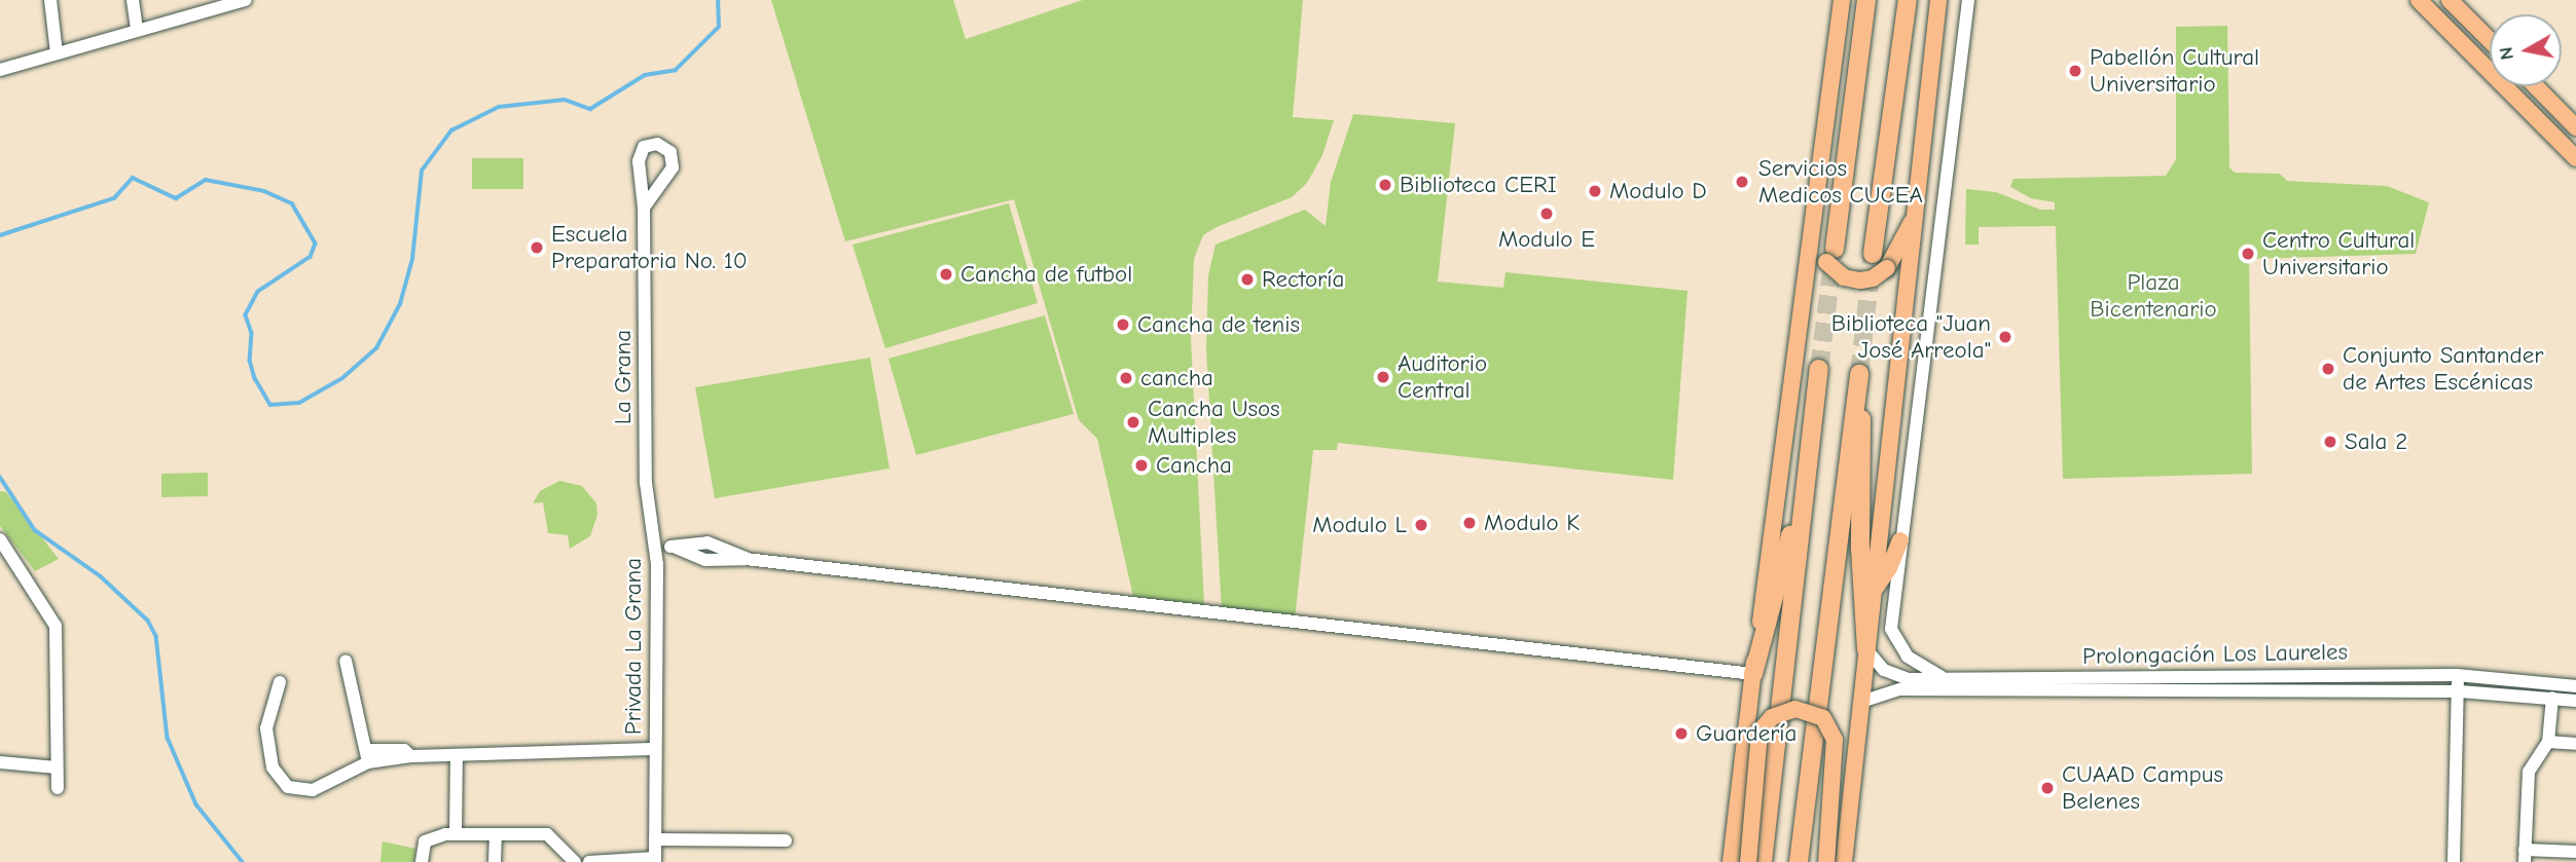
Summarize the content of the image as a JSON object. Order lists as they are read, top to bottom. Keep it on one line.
{"streets":{"street":["La Grana","Privada La Grana","Prolongación Los Laureles"]},"crossings":[["La Grana","Privada La Grana"]],"parks":["Plaza Bicentenario"],"places":["Pabellón Cultural Universitario","Servicios Medicos CUCEA","Biblioteca CERI","Modulo D","Modulo E","Escuela Preparatoria No. 10","Centro Cultural Universitario","Cancha de futbol","Rectoría","Cancha de tenis","Biblioteca \"Juan José Arreola\"","Conjunto Santander de Artes Escénicas","Auditorio Central","cancha","Cancha Usos Multiples","Sala 2","Cancha","Modulo K","Modulo L","Guardería","CUAAD Campus Belenes"],"north":"left"}
